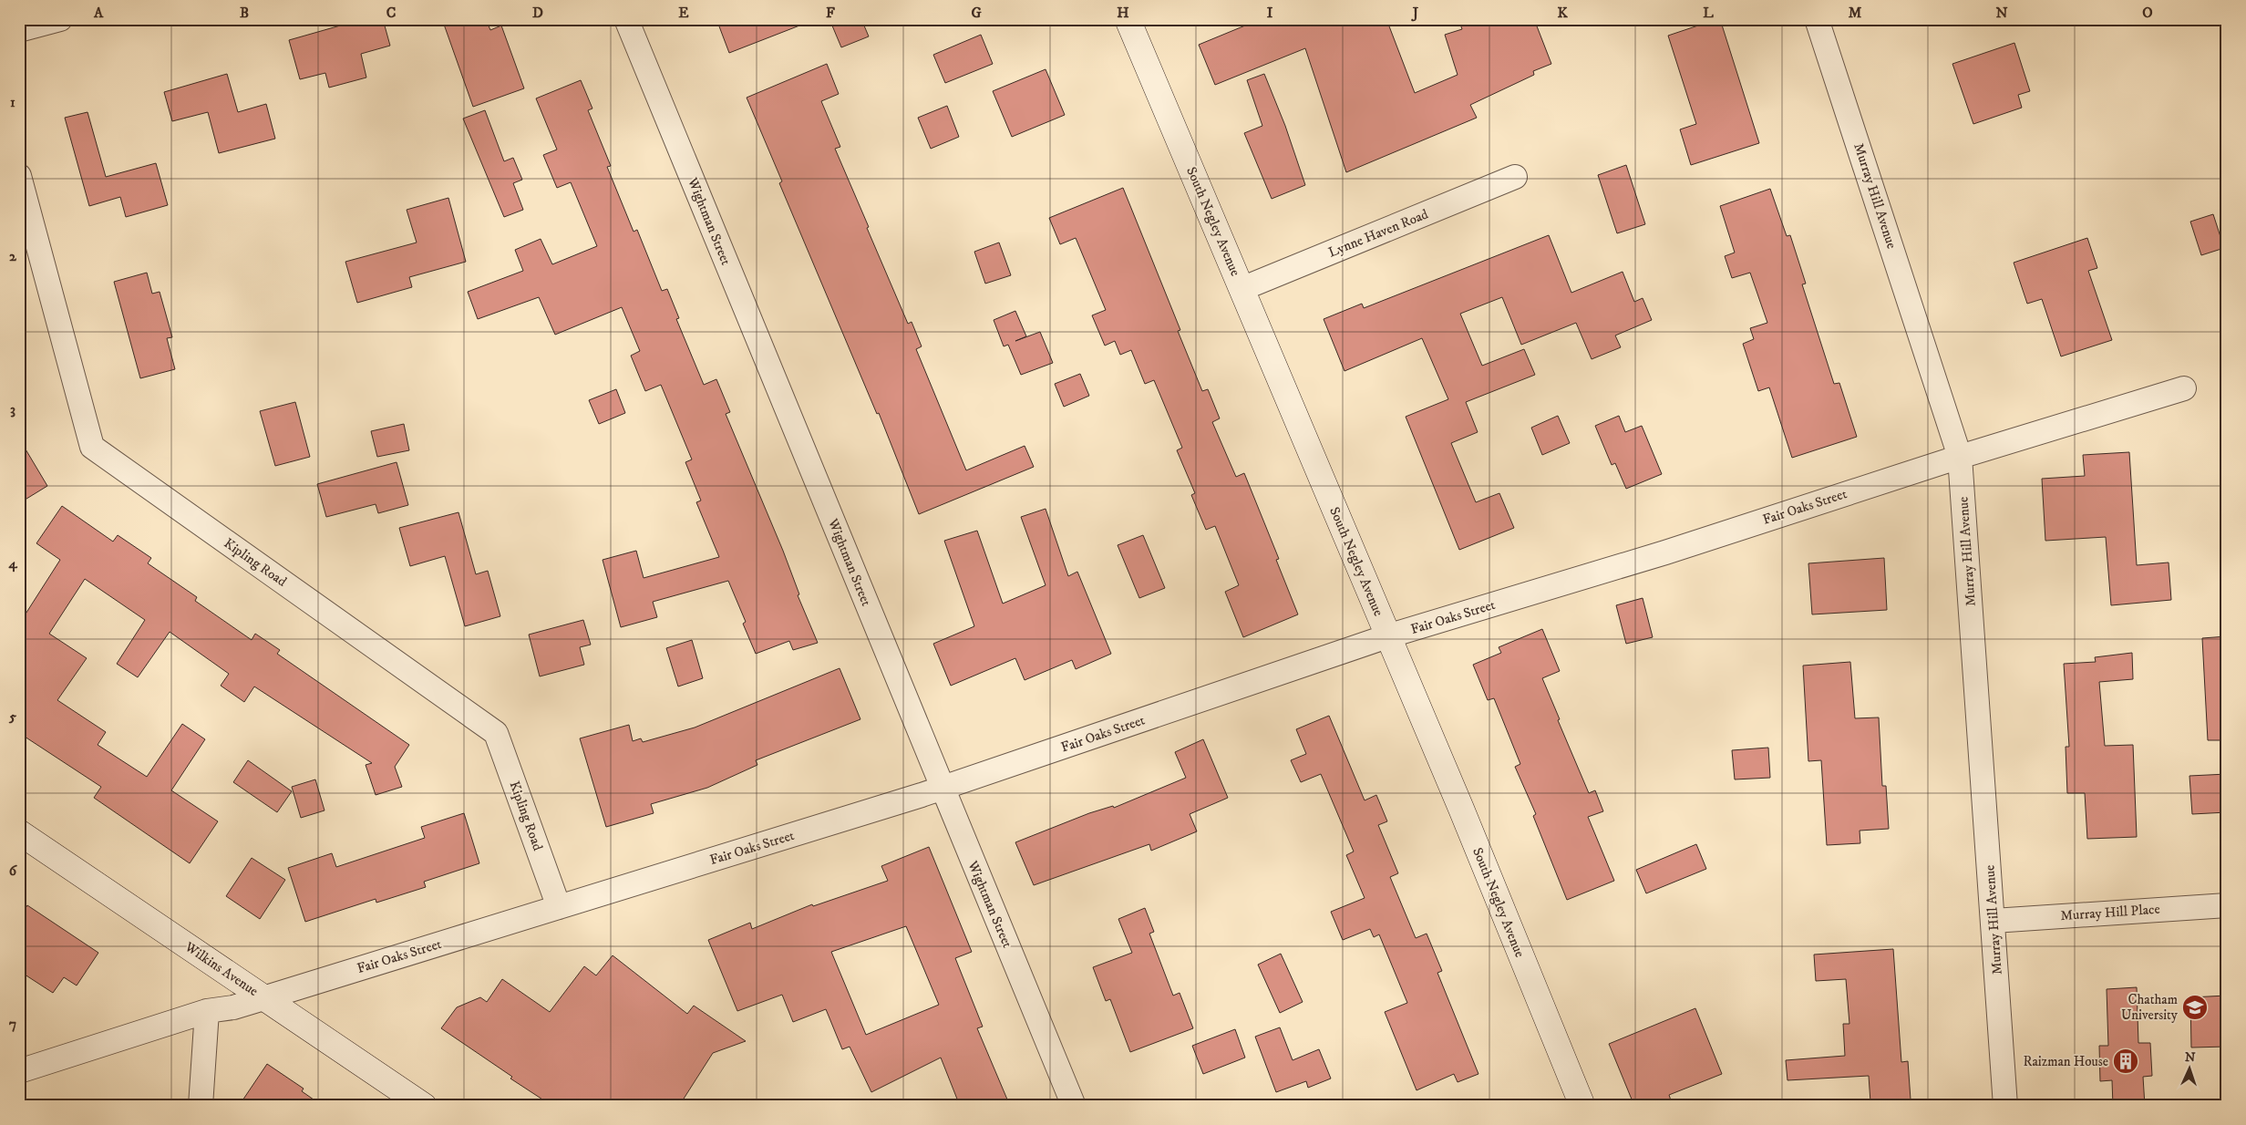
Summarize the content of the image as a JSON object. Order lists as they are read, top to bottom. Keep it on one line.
{"streets":{"street":["Murray Hill Avenue","Wightman Street","South Negley Avenue","Lynne Haven Road","Fair Oaks Street","Kipling Road","Murray Hill Place","Wilkins Avenue"]},"crossings":[["Murray Hill Avenue","Fair Oaks Street"],["Murray Hill Avenue","Murray Hill Place"],["Wightman Street","Fair Oaks Street"],["South Negley Avenue","Lynne Haven Road"],["South Negley Avenue","Fair Oaks Street"],["Fair Oaks Street","Kipling Road"],["Fair Oaks Street","Wilkins Avenue"]],"places":{"school or university":["Chatham University"],"building":["Raizman House"]},"north":"top","grid":{"columns":["A","B","C","D","E","F","G","H","I","J","K","L","M","N","O"],"rows":["1","2","3","4","5","6","7"]}}
